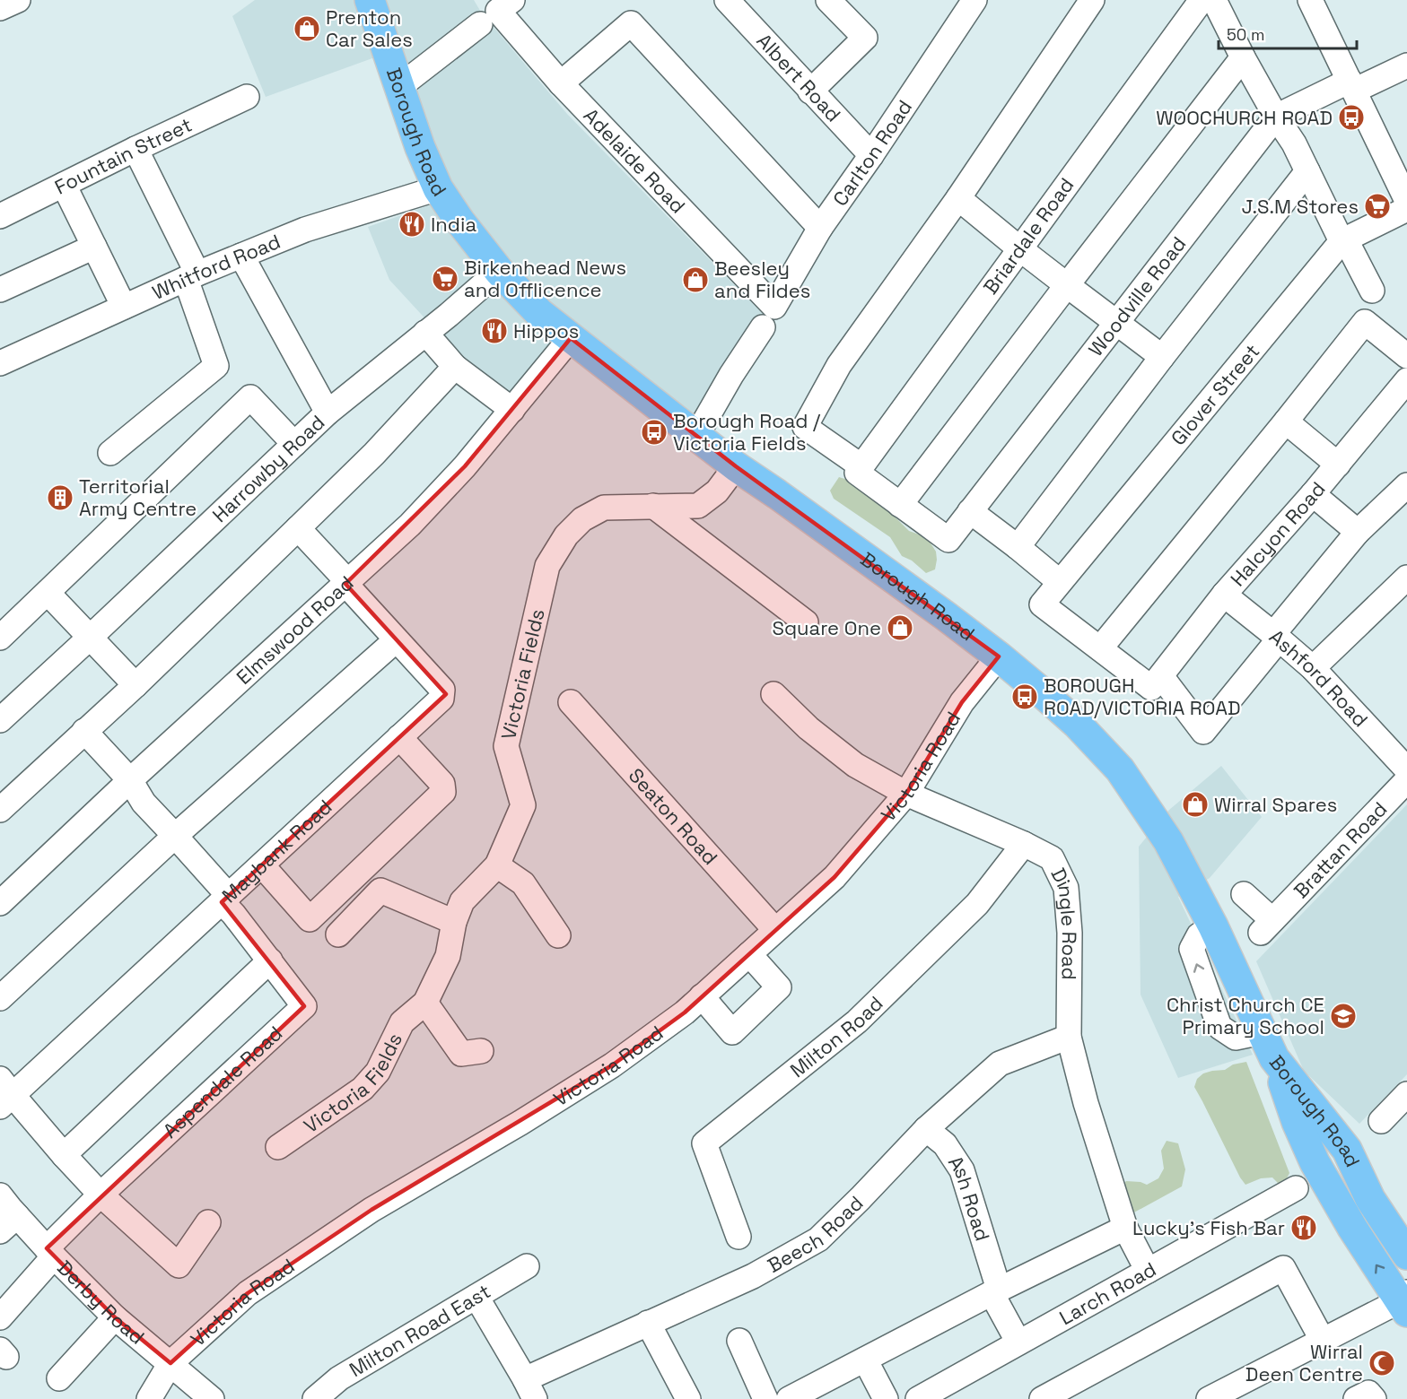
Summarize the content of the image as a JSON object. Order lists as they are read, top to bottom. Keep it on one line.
{"streets":{"highway":["Borough Road"],"street":["Albert Road","Carlton Road","Fountain Street","Adelaide Road","Briardale Road","Whitford Road","Woodville Road","Glover Street","Harrowby Road","Halcyon Road","Elmswood Road","Victoria Fields","Ashford Road","Victoria Road","Seaton Road","Brattan Road","Maybank Road","Dingle Road","Milton Road","Aspendale Road","Ash Road","Beech Road","Larch Road","Derby Road","Milton Road East"]},"crossings":[["Albert Road","Carlton Road"],["Borough Road","Carlton Road"],["Borough Road","Whitford Road"],["Borough Road","Harrowby Road"],["Borough Road","Elmswood Road"],["Borough Road","Victoria Fields"],["Borough Road","Victoria Road"],["Carlton Road","Adelaide Road"],["Halcyon Road","Ashford Road"],["Elmswood Road","Maybank Road"],["Elmswood Road","Aspendale Road"],["Victoria Road","Seaton Road"],["Victoria Road","Dingle Road"],["Victoria Road","Derby Road"],["Maybank Road","Aspendale Road"],["Dingle Road","Milton Road"],["Dingle Road","Beech Road"],["Dingle Road","Larch Road"],["Aspendale Road","Derby Road"],["Ash Road","Beech Road"],["Ash Road","Larch Road"]],"places":{"shop":["Prenton Car Sales","Beesley and Fildes","Square One","Wirral Spares"],"bus stop":["WOOCHURCH ROAD","Borough Road / Victoria Fields","BOROUGH ROAD/VICTORIA ROAD"],"supermarket":["J.S.M Stores","Birkenhead News and Offlicence"],"restaurant":["India","Hippos","Lucky's Fish Bar"],"building":["Territorial Army Centre"],"school or university":["Christ Church CE Primary School"],"mosque":["Wirral Deen Centre"]},"scale_bar":"50 m"}
